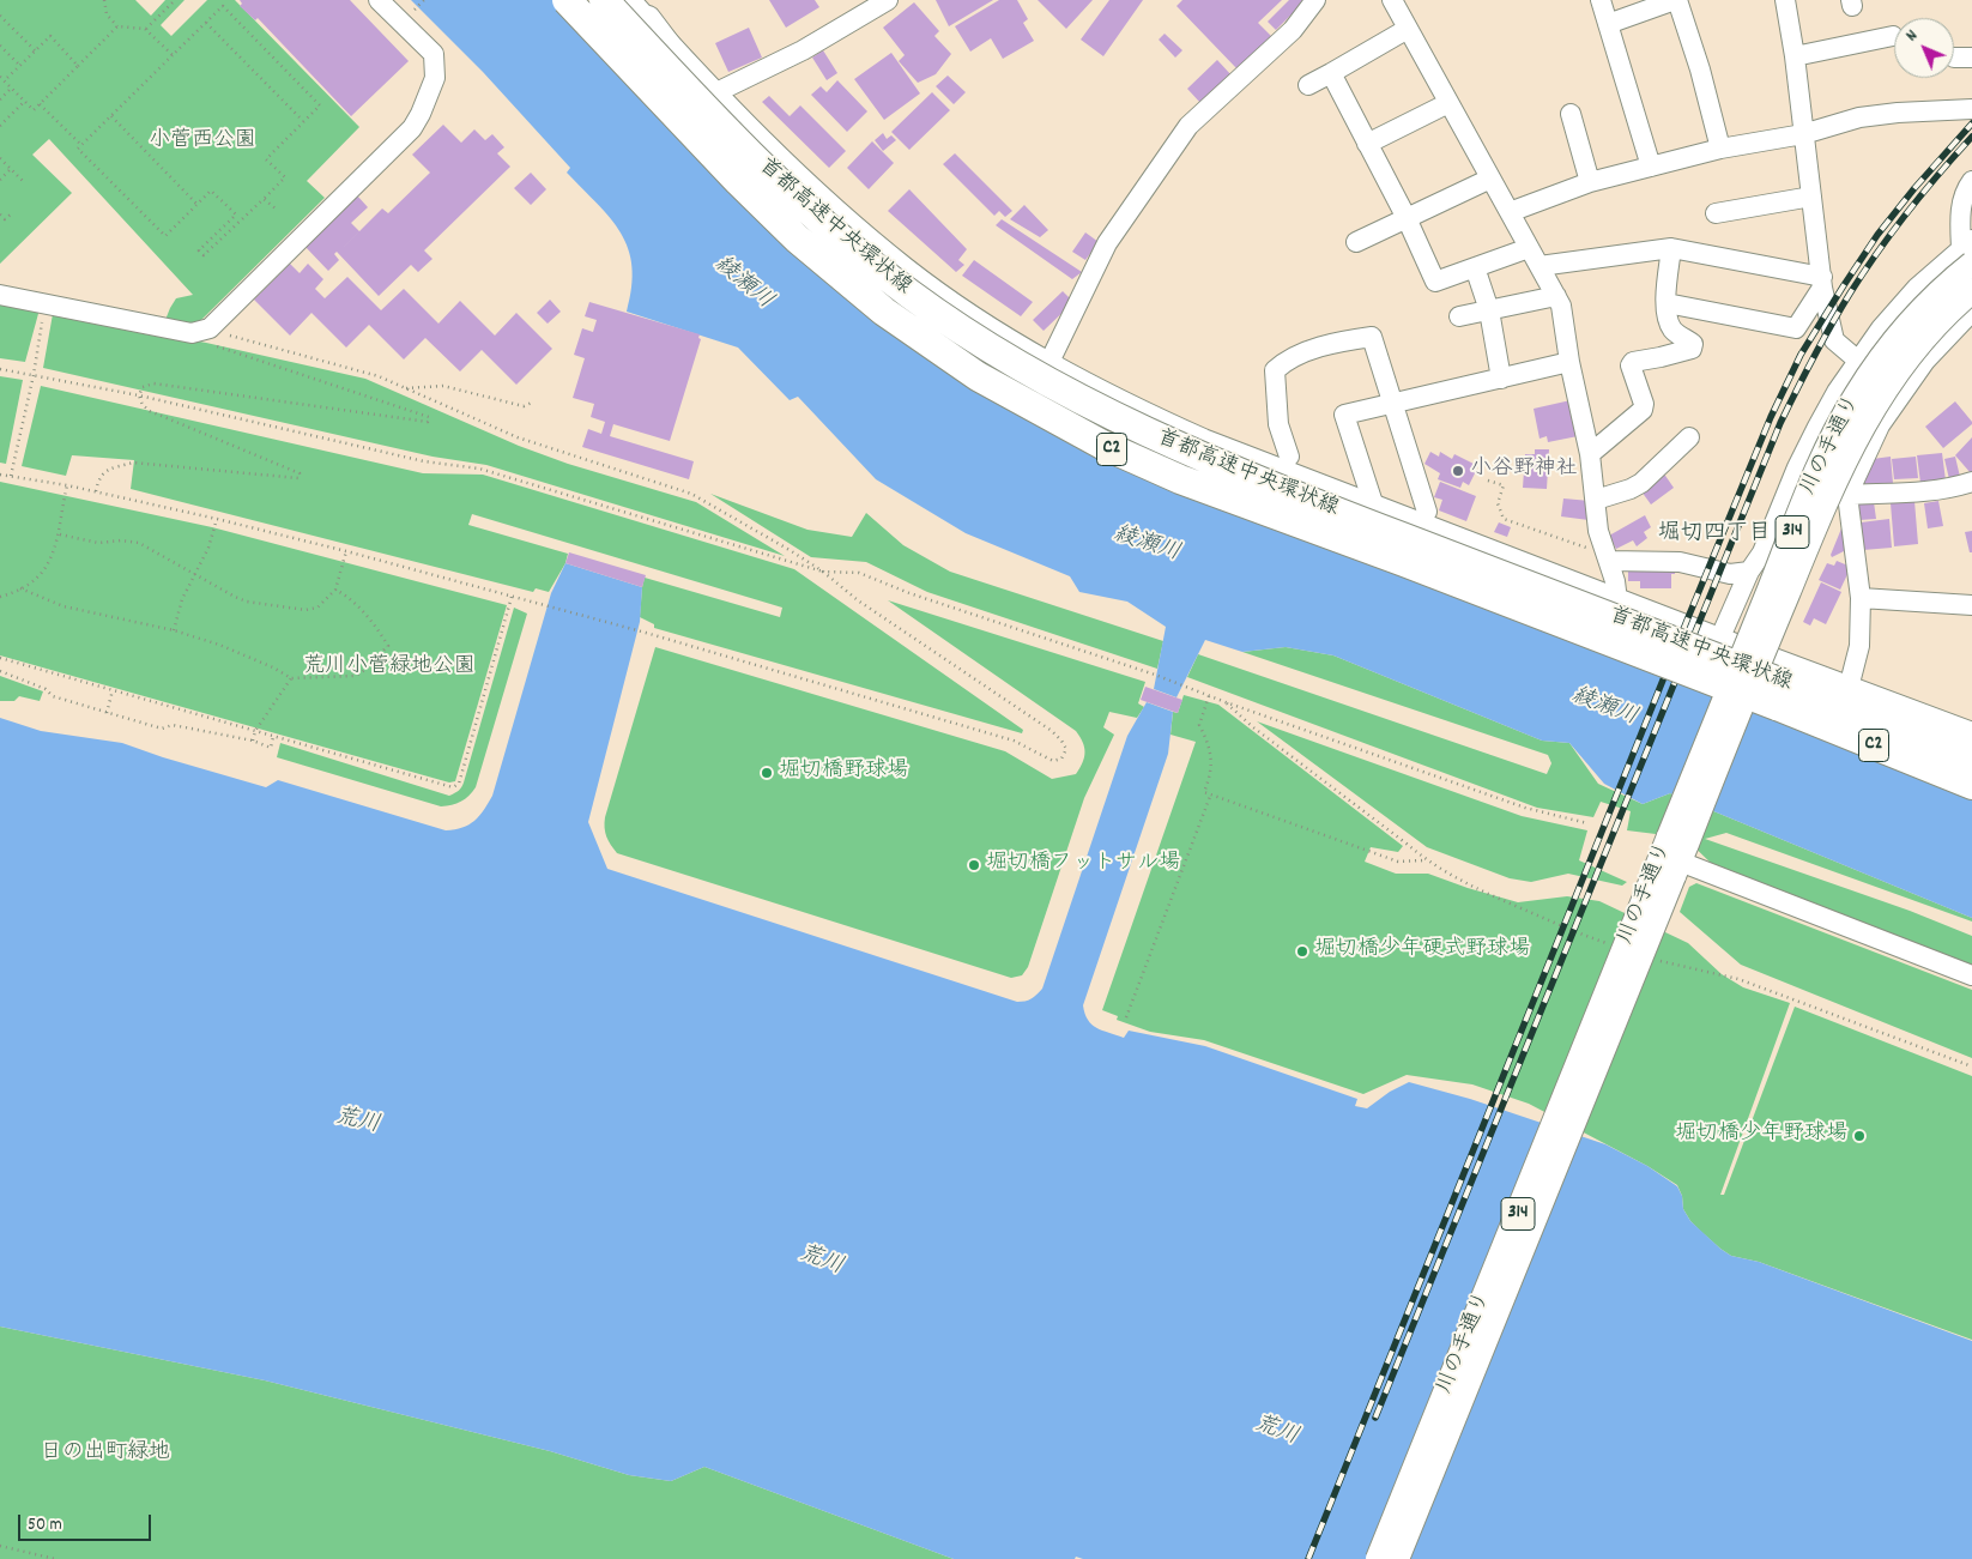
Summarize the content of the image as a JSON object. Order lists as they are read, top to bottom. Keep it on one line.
{"streets":{"highway":["首都高速中央環状線","C2"],"main road":["川の手通り","314"]},"districts":["堀切四丁目"],"water":["綾瀬川","荒川"],"parks":["小菅西公園","荒川小菅緑地公園","日の出町緑地"],"places":["小谷野神社","堀切橋野球場","堀切橋フットサル場","堀切橋少年硬式野球場","堀切橋少年野球場"],"scale_bar":"50 m","north":"top left"}
